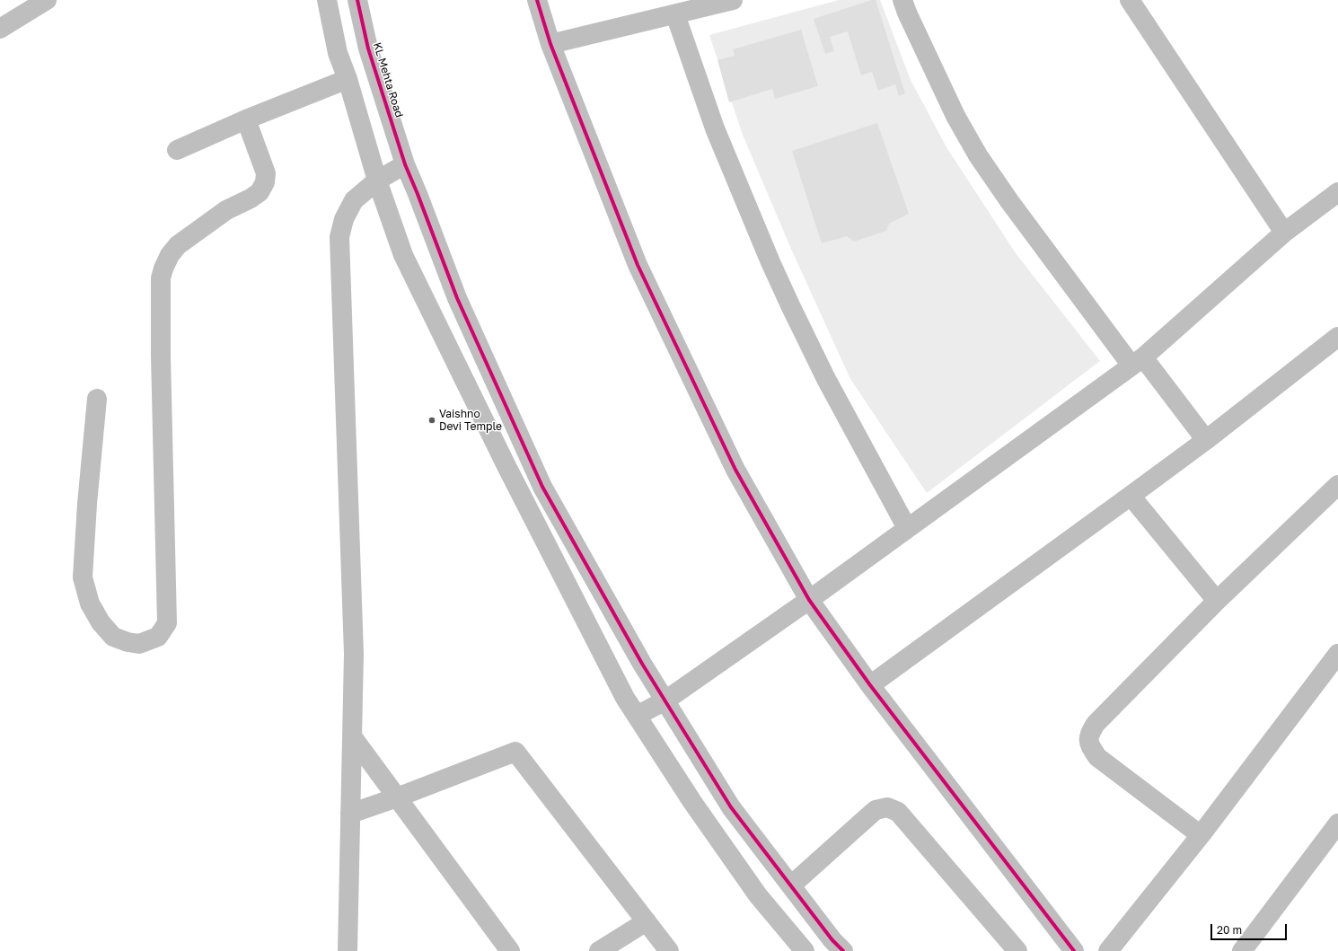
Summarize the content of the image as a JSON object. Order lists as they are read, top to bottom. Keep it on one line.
{"streets":{"street":["KL Mehta Road"]},"places":["Vaishno Devi Temple"],"scale_bar":"20 m"}
